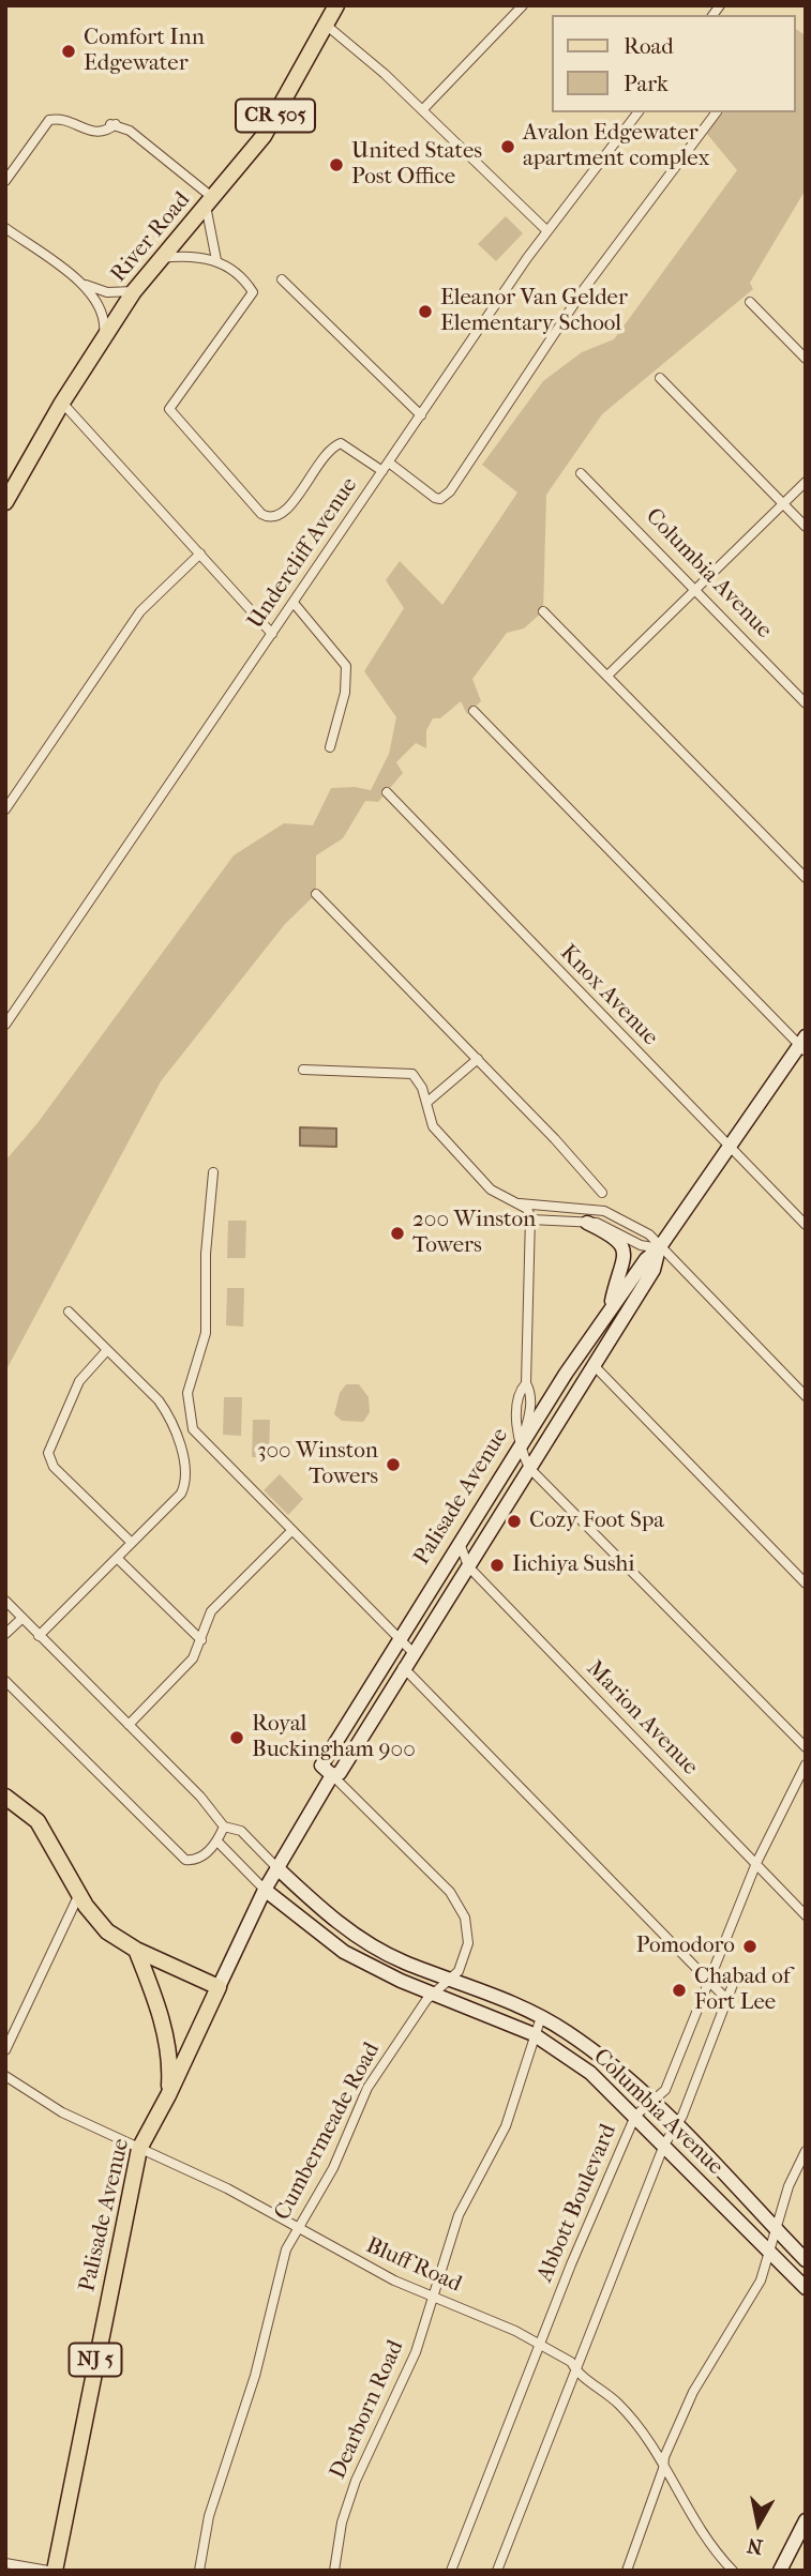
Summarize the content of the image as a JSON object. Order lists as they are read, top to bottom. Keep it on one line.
{"streets":{"main road":["CR 505","River Road","Columbia Avenue","Palisade Avenue","NJ 5"],"street":["Undercliff Avenue","Knox Avenue","Marion Avenue","Cumbermeade Road","Abbott Boulevard","Bluff Road","Dearborn Road"]},"crossings":[["Columbia Avenue","Palisade Avenue"],["Columbia Avenue","Cumbermeade Road"],["Columbia Avenue","Abbott Boulevard"],["Columbia Avenue","Dearborn Road"],["Knox Avenue","Palisade Avenue"],["Palisade Avenue","Marion Avenue"],["Palisade Avenue","Cumbermeade Road"],["Palisade Avenue","Bluff Road"],["Palisade Avenue","NJ 5"],["Marion Avenue","Abbott Boulevard"],["Cumbermeade Road","Bluff Road"],["Abbott Boulevard","Bluff Road"],["Bluff Road","Dearborn Road"]],"places":["Comfort Inn Edgewater","Avalon Edgewater apartment complex","United States Post Office","Eleanor Van Gelder Elementary School","200 Winston Towers","300 Winston Towers","Cozy Foot Spa","Iichiya Sushi","Royal Buckingham 900","Pomodoro","Chabad of Fort Lee"],"legend":["Road","Park"],"north":"bottom"}
